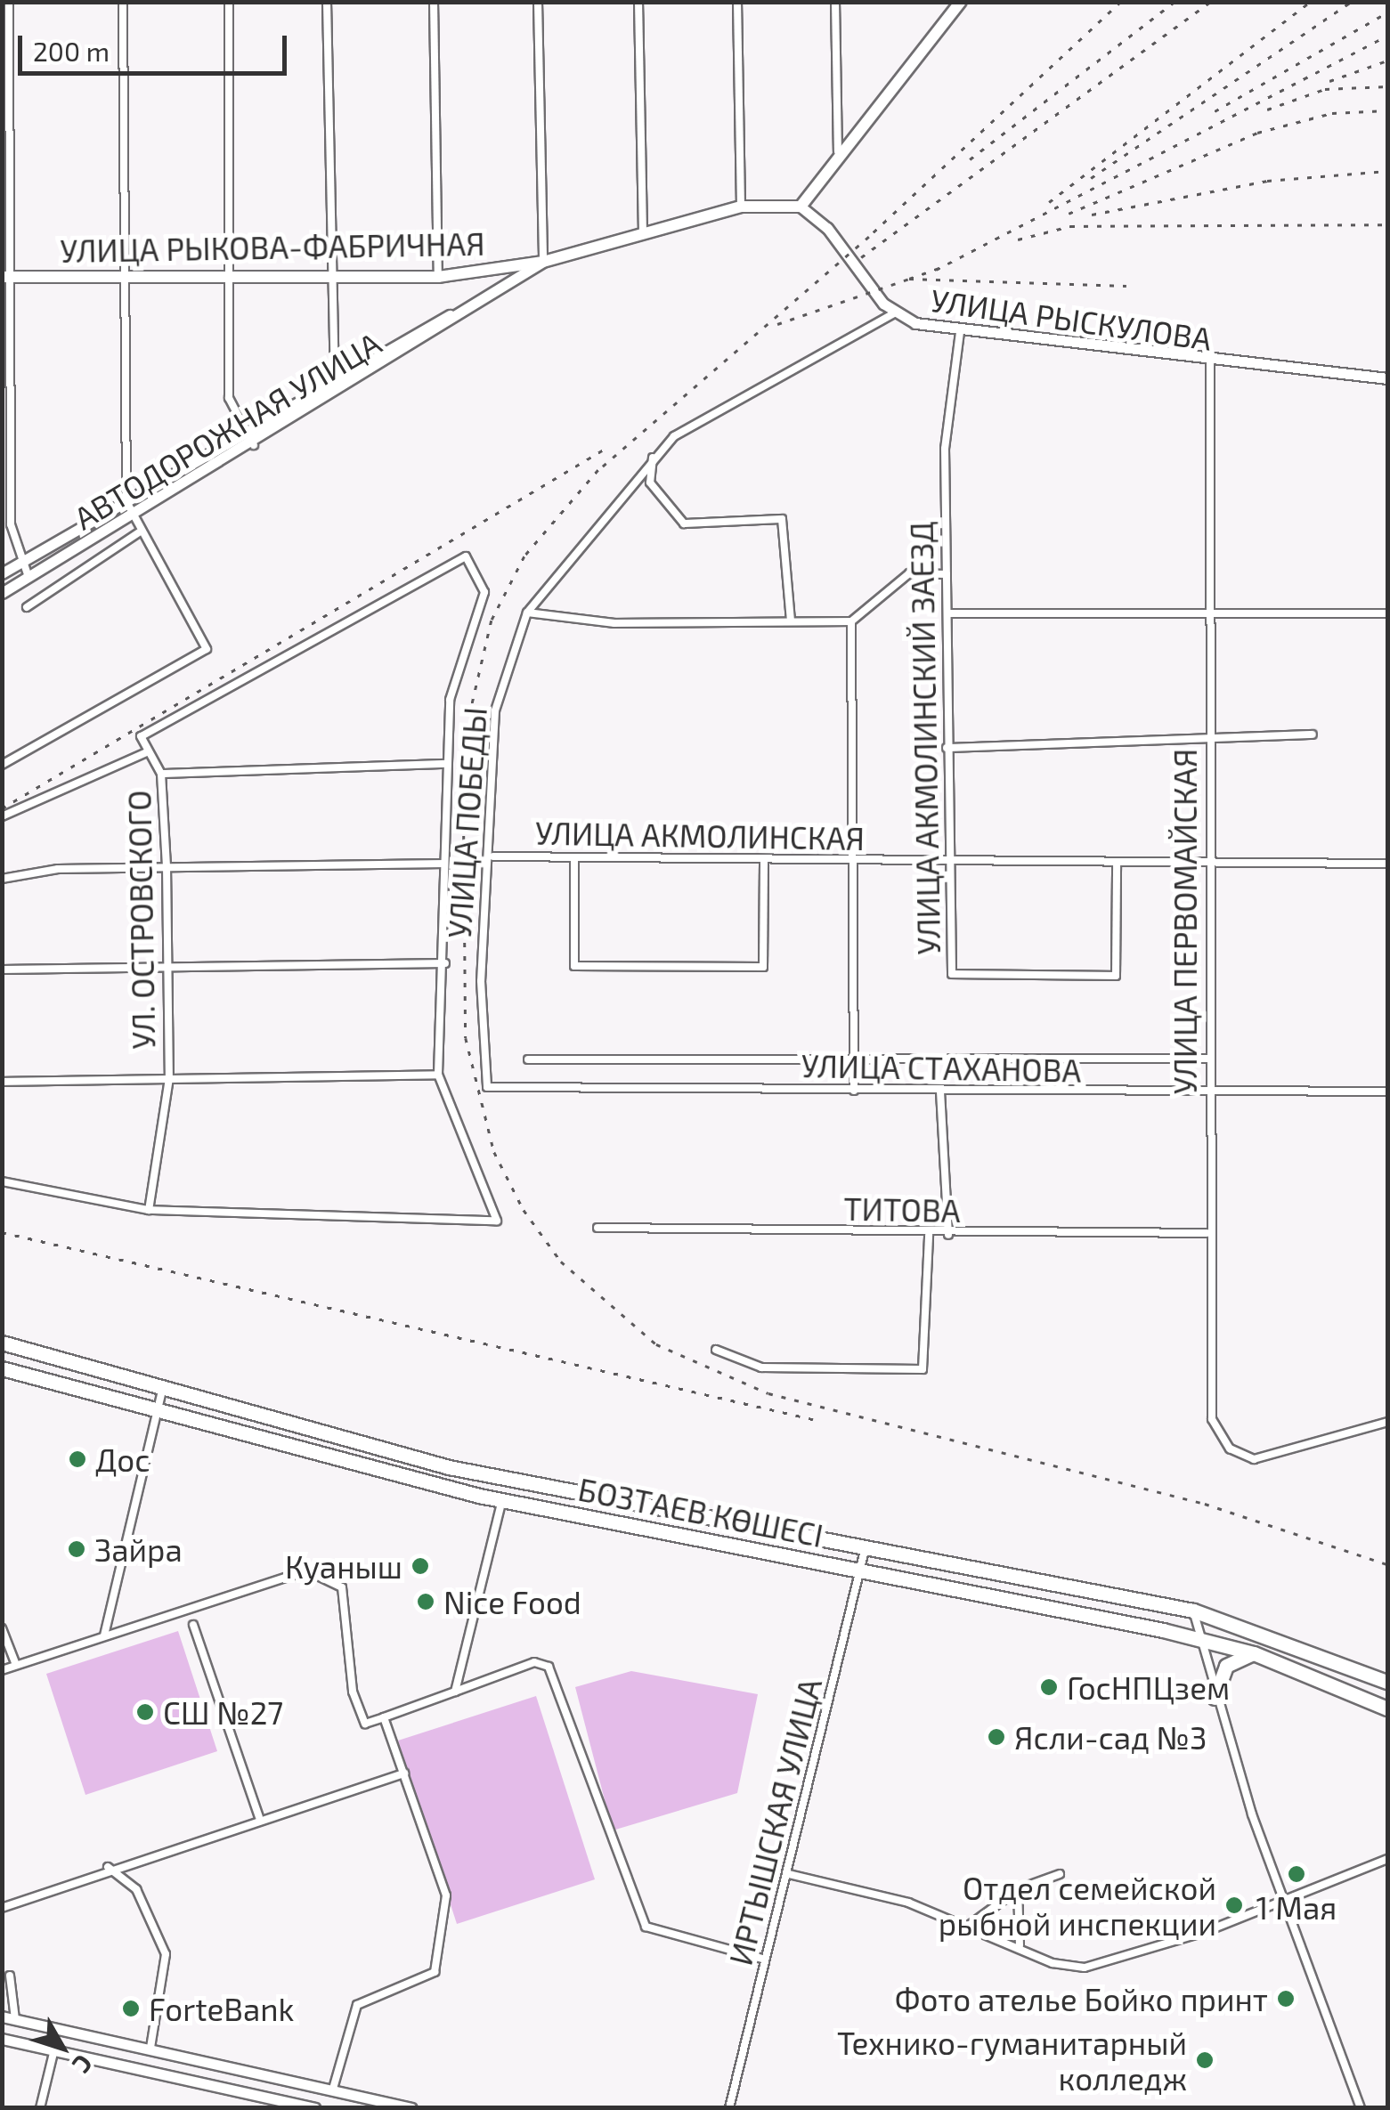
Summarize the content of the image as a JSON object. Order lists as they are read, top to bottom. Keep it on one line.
{"streets":{"highway":["БОЗТАЕВ КӨШЕСІ"],"main road":["УЛИЦА РЫКОВА-ФАБРИЧНАЯ","УЛИЦА РЫСКУЛОВА","АВТОДОРОЖНАЯ УЛИЦА"],"street":["УЛИЦА АКМОЛИНСКИЙ ЗАЕЗД","УЛИЦА ПОБЕДЫ","УЛИЦА АКМОЛИНСКАЯ","УЛ. ОСТРОВСКОГО","УЛИЦА ПЕРВОМАЙСКАЯ","УЛИЦА СТАХАНОВА","ТИТОВА","ИРТЫШСКАЯ УЛИЦА"]},"crossings":[["УЛИЦА РЫКОВА-ФАБРИЧНАЯ","УЛИЦА РЫСКУЛОВА"],["УЛИЦА РЫКОВА-ФАБРИЧНАЯ","АВТОДОРОЖНАЯ УЛИЦА"],["УЛИЦА РЫСКУЛОВА","УЛИЦА АКМОЛИНСКИЙ ЗАЕЗД"],["УЛИЦА РЫСКУЛОВА","УЛИЦА ПОБЕДЫ"],["УЛИЦА РЫСКУЛОВА","УЛИЦА ПЕРВОМАЙСКАЯ"],["УЛИЦА АКМОЛИНСКИЙ ЗАЕЗД","УЛИЦА АКМОЛИНСКАЯ"],["УЛИЦА ПОБЕДЫ","УЛИЦА АКМОЛИНСКАЯ"],["УЛИЦА ПОБЕДЫ","УЛ. ОСТРОВСКОГО"],["УЛИЦА ПОБЕДЫ","УЛИЦА СТАХАНОВА"],["УЛИЦА АКМОЛИНСКАЯ","УЛИЦА ПЕРВОМАЙСКАЯ"],["УЛИЦА ПЕРВОМАЙСКАЯ","УЛИЦА СТАХАНОВА"],["УЛИЦА ПЕРВОМАЙСКАЯ","ТИТОВА"],["БОЗТАЕВ КӨШЕСІ","ИРТЫШСКАЯ УЛИЦА"]],"places":["Дос","Зайра","Куаныш","Nice Food","ГосНПЦзем","СШ №27","Ясли-сад №3","1 Мая","Отдел семейской рыбной инспекции","Фото ателье Бойко принт","ForteBank","Технико-гуманитарный колледж"],"scale_bar":"200 m","north":"bottom right"}
